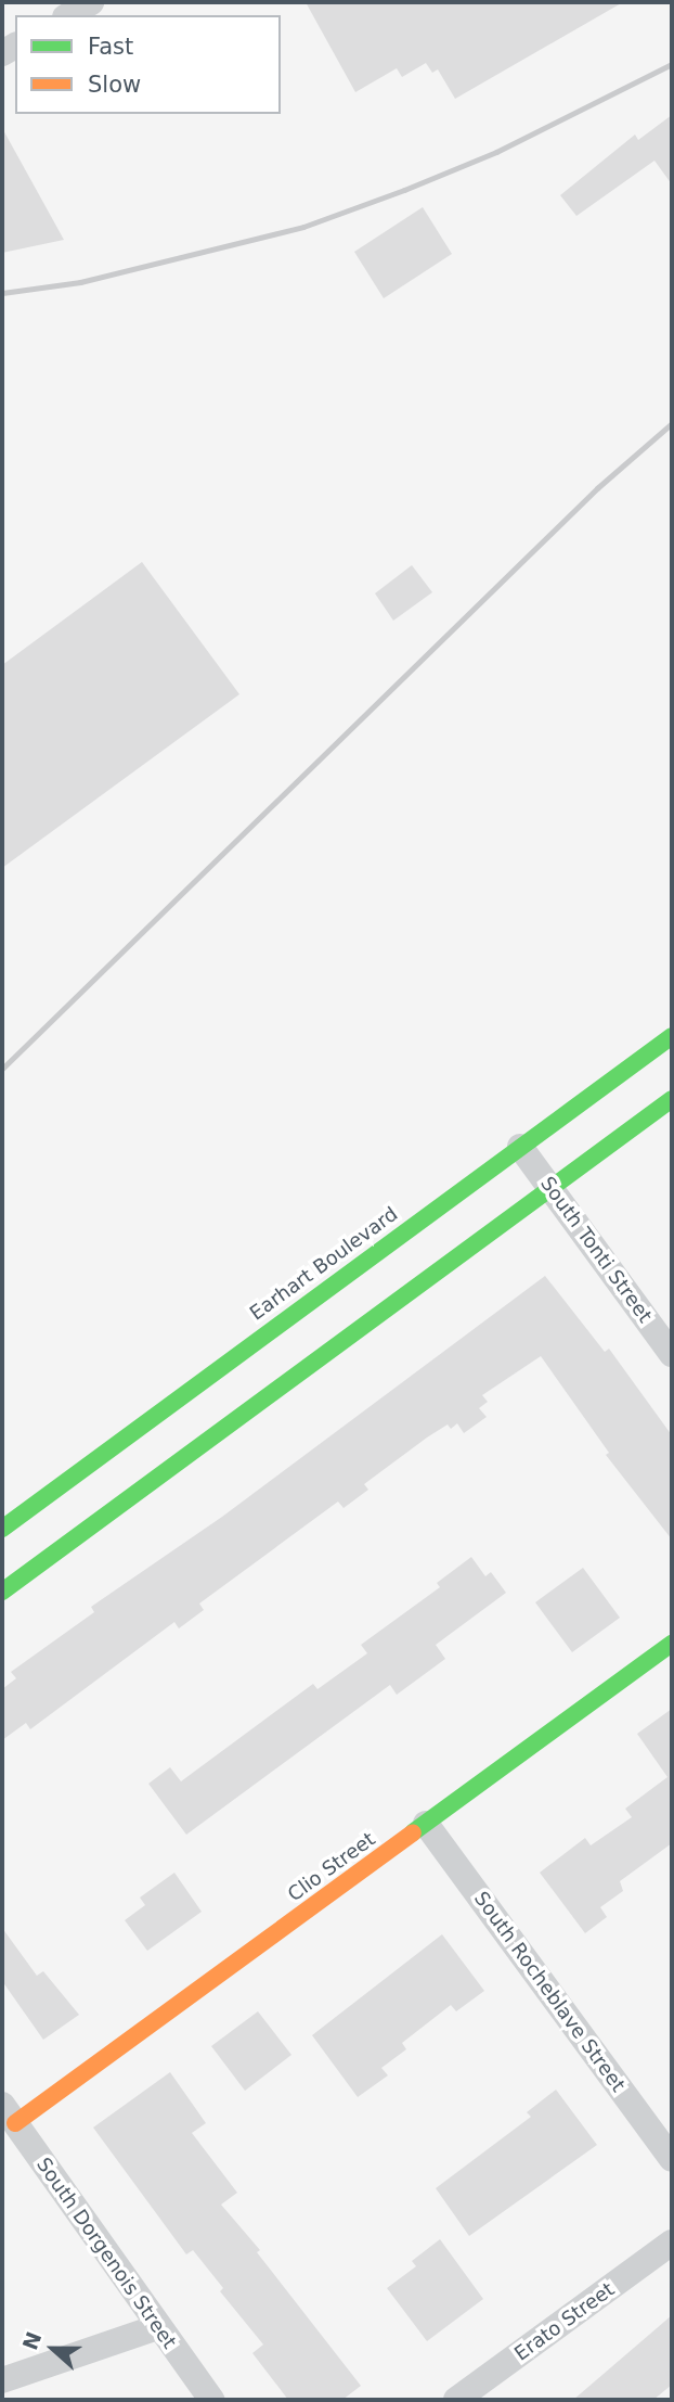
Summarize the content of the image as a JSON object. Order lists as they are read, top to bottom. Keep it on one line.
{"streets":{"main road":["Earhart Boulevard","Clio Street"],"street":["South Tonti Street","South Rocheblave Street","South Dorgenois Street","Erato Street"]},"crossings":[["South Tonti Street","Earhart Boulevard"],["Clio Street","South Rocheblave Street"],["Clio Street","South Dorgenois Street"]],"legend":["Fast","Slow"],"north":"left"}
